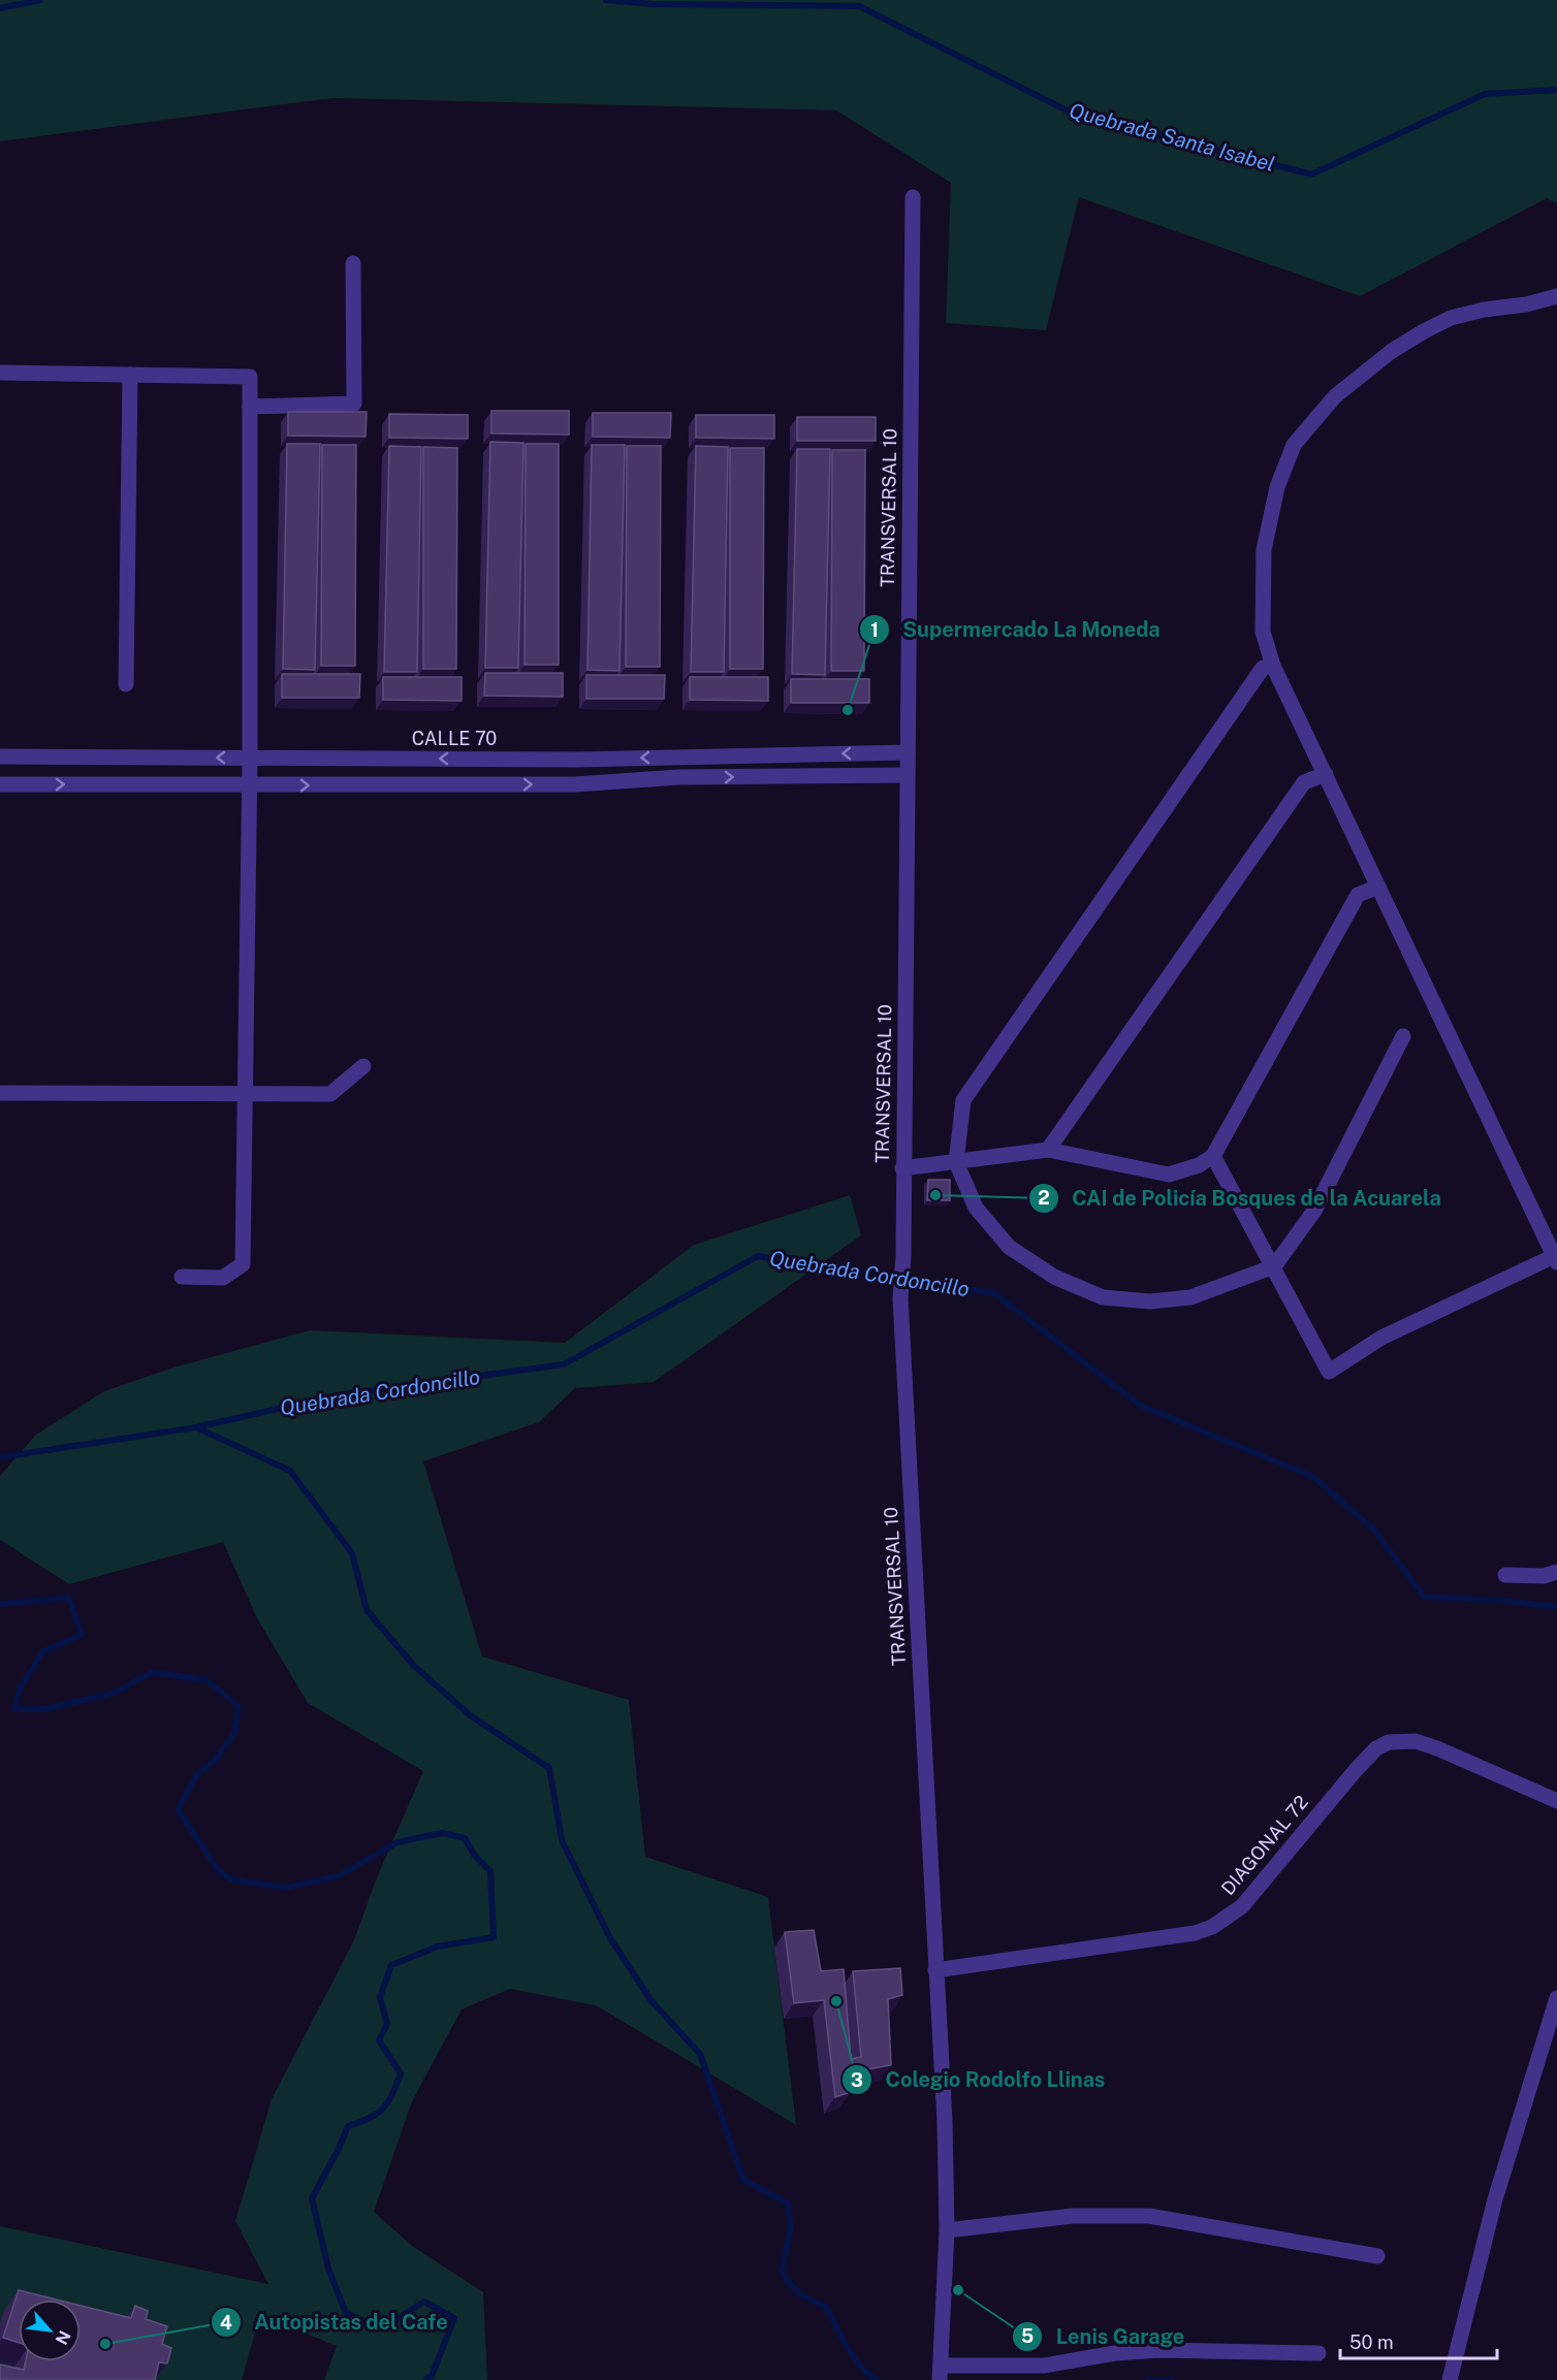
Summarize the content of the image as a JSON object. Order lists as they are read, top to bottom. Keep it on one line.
{"streets":{"street":["TRANSVERSAL 10","CALLE 70","DIAGONAL 72"]},"crossings":[["TRANSVERSAL 10","CALLE 70"],["TRANSVERSAL 10","DIAGONAL 72"]],"water":["Quebrada Santa Isabel","Quebrada Cordoncillo"],"places":["Supermercado La Moneda","CAI de Policía Bosques de la Acuarela","Colegio Rodolfo Llinas","Lenis Garage","Autopistas del Cafe"],"scale_bar":"50 m","north":"bottom right"}
